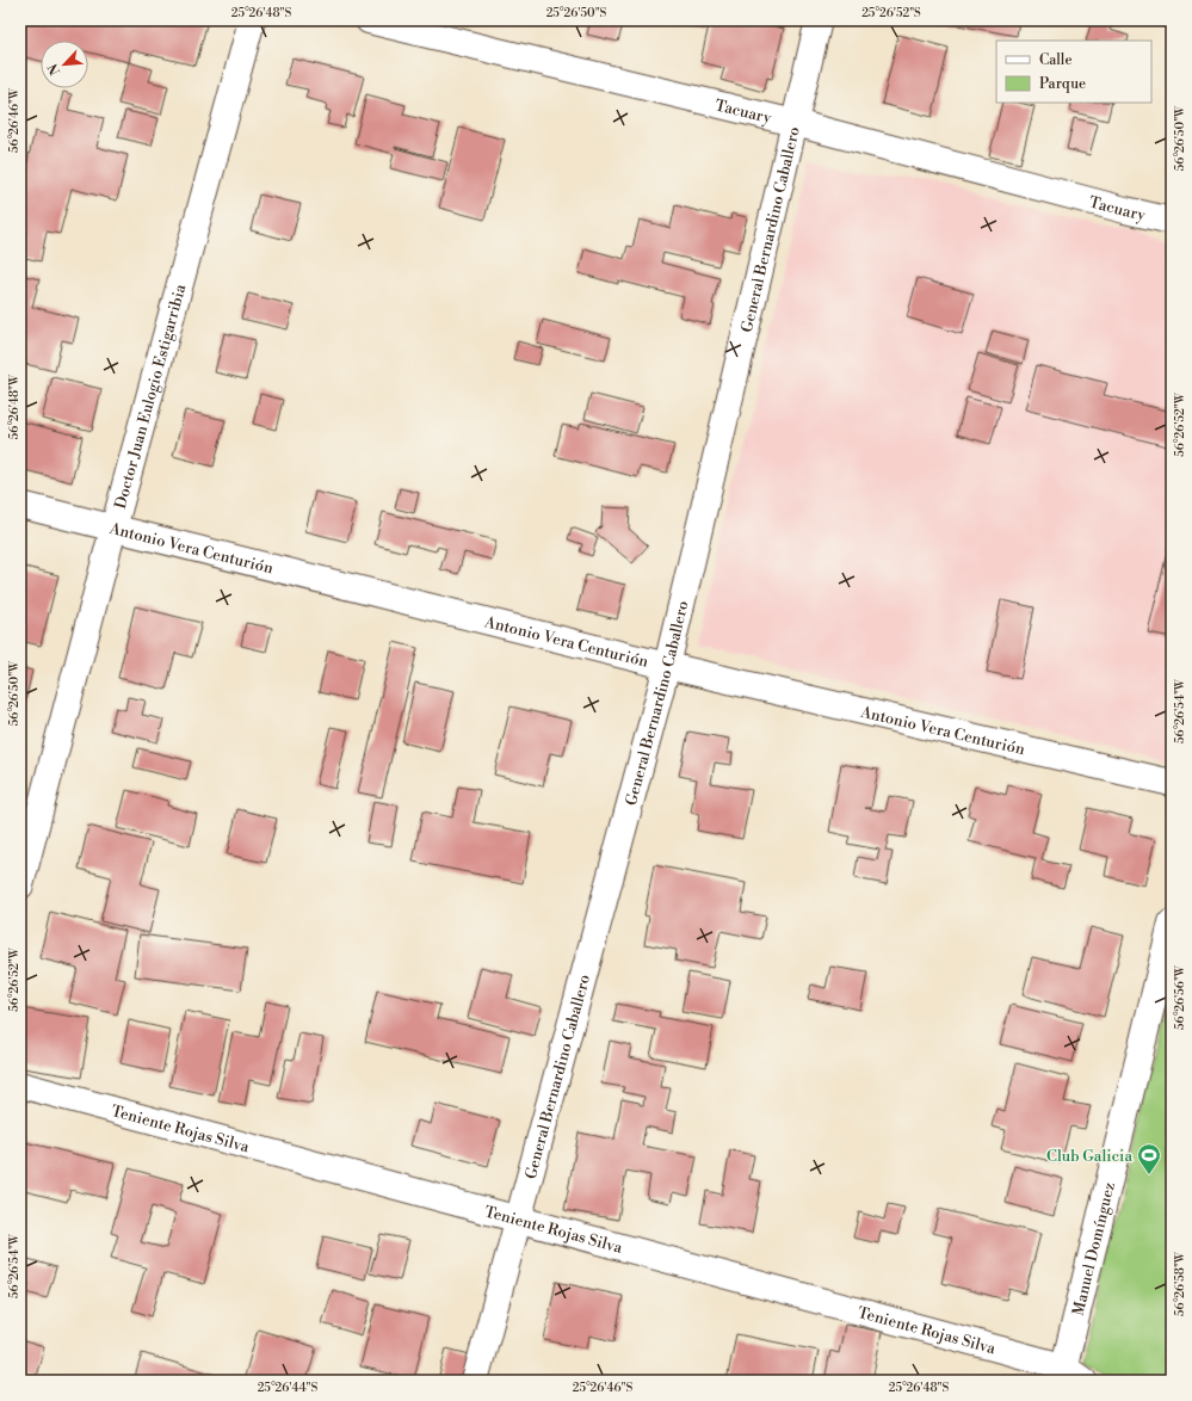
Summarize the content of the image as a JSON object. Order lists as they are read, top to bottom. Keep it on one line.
{"streets":{"street":["Tacuary","General Bernardino Caballero","Doctor Juan Eulogio Estigarribia","Antonio Vera Centurión","Teniente Rojas Silva","Manuel Domínguez"]},"crossings":[["Tacuary","General Bernardino Caballero"],["General Bernardino Caballero","Antonio Vera Centurión"],["General Bernardino Caballero","Teniente Rojas Silva"],["Doctor Juan Eulogio Estigarribia","Antonio Vera Centurión"],["Teniente Rojas Silva","Manuel Domínguez"]],"places":{"sports":["Club Galicia"]},"legend":["Calle","Parque"],"north":"bottom left","coordinates":["25°26'48\"S","25°26'50\"S","25°26'52\"S","56°26'46\"W","56°26'50\"W","56°26'48\"W","56°26'52\"W","56°26'54\"W","56°26'56\"W","56°26'58\"W","25°26'44\"S","25°26'46\"S"]}
